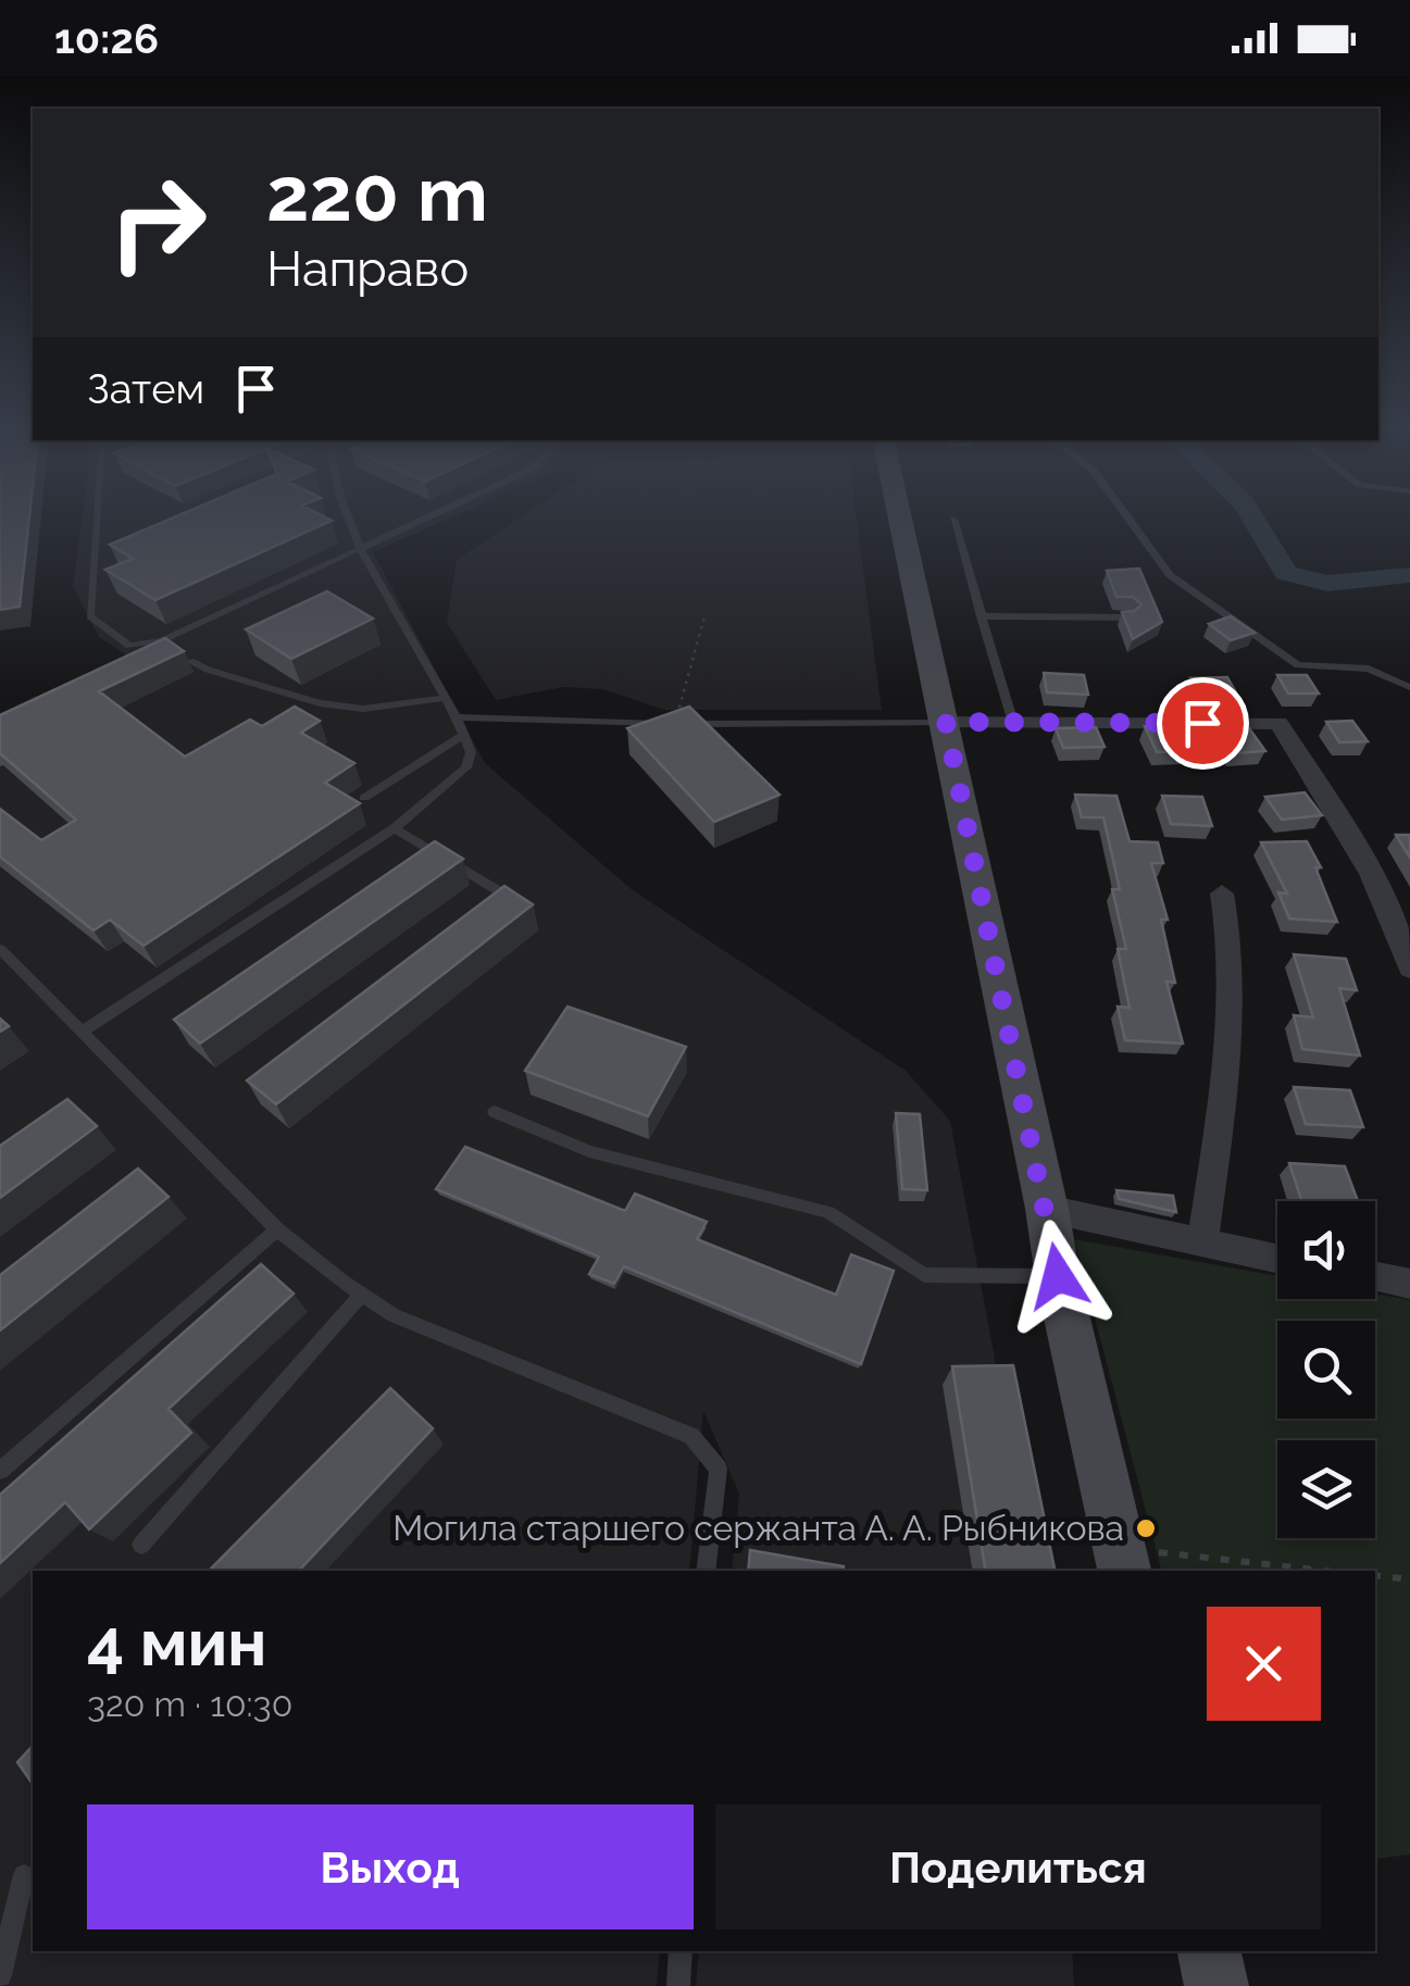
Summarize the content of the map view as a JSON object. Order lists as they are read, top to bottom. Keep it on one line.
{"places":["Могила старшего сержанта А. А. Рыбникова"],"page":{"status":"10:26","turn":["220 m","Направо"],"then":"Затем","heading":["4 мин","320 m · 10:30"],"buttons":["Выход","Поделиться"]}}
